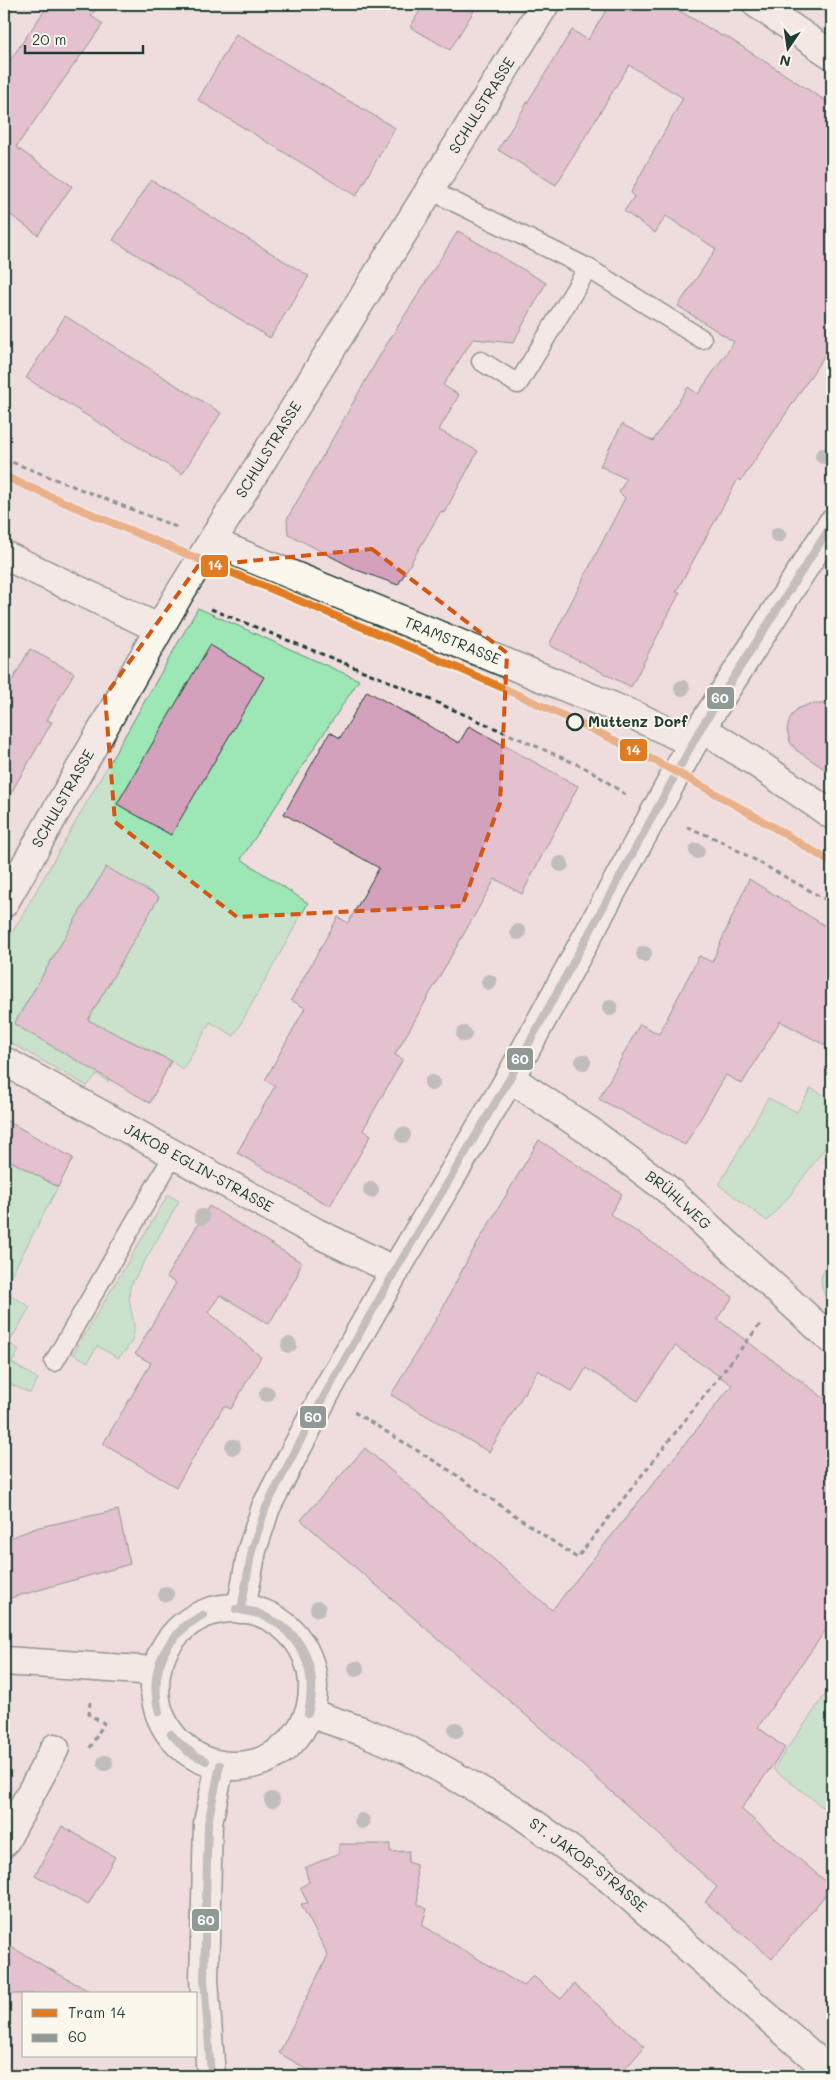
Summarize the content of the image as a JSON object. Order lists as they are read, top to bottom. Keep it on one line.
{"streets":{"street":["SCHULSTRASSE","TRAMSTRASSE","JAKOB EGLIN-STRASSE","BRÜHLWEG","ST. JAKOB-STRASSE"]},"crossings":[["SCHULSTRASSE","TRAMSTRASSE"]],"places":["Muttenz Dorf"],"lines":["tram line 14","transit line 60"],"legend":["Tram 14","60"],"scale_bar":"20 m","north":"bottom"}
